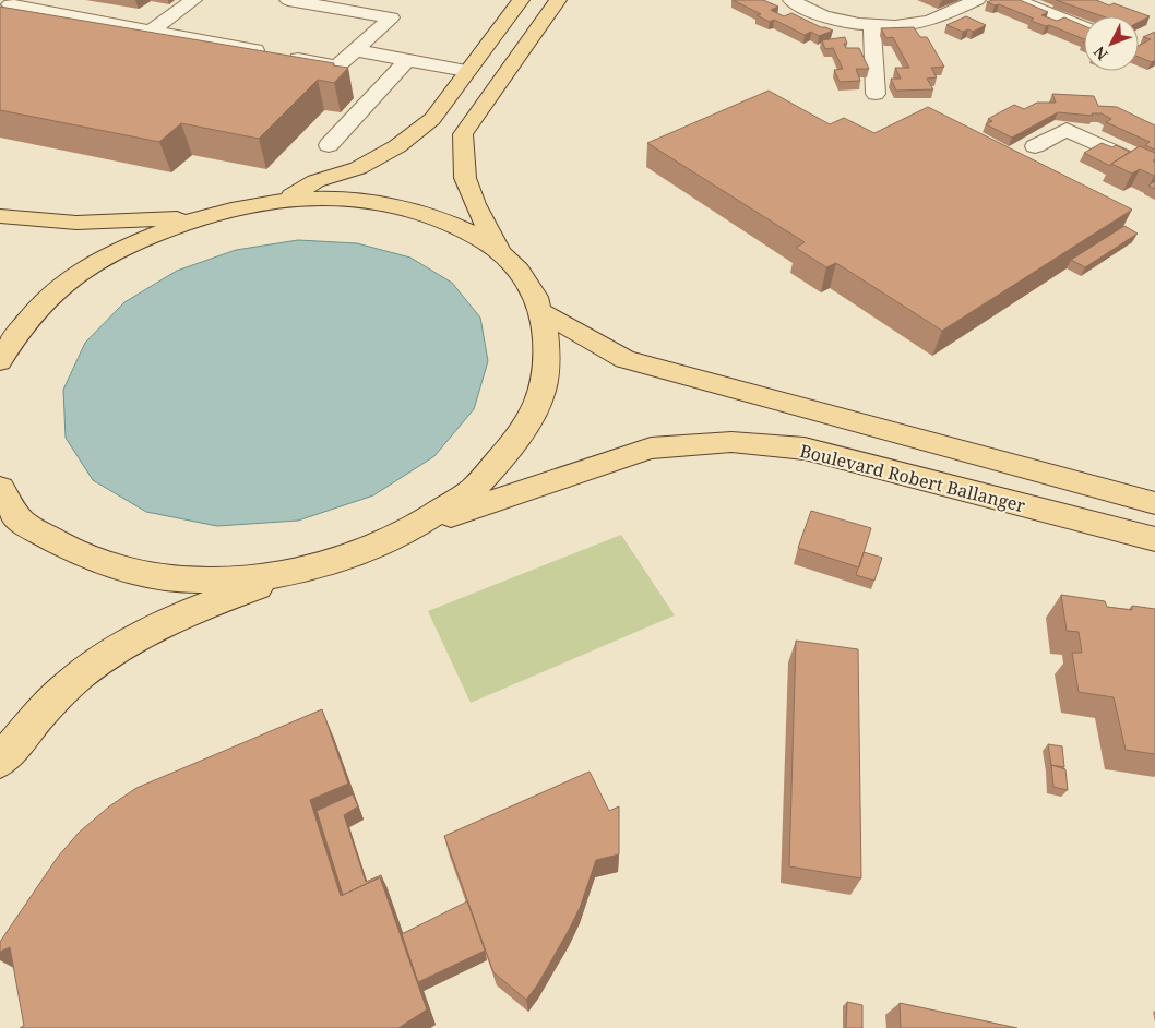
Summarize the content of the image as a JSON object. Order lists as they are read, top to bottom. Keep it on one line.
{"streets":{"main road":["Boulevard Robert Ballanger"]},"north":"bottom left"}
